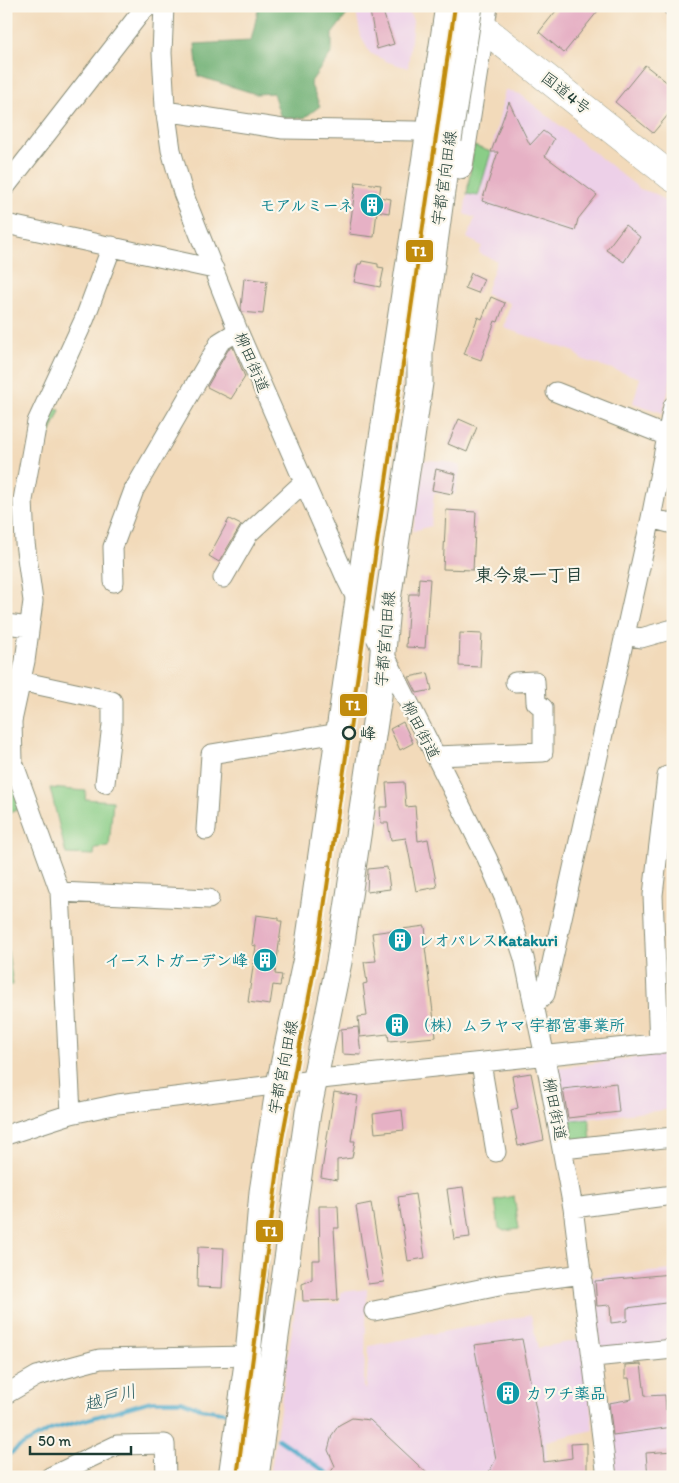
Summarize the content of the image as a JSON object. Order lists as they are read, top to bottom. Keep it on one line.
{"streets":{"highway":["国道4号"],"main road":["宇都宮向田線"],"street":["柳田街道"]},"crossings":[["国道4号","宇都宮向田線"],["宇都宮向田線","柳田街道"]],"districts":["東今泉一丁目"],"water":["越戸川"],"places":{"building":["モアルミーネ","レオパレスKatakuri","イーストガーデン峰","（株）ムラヤマ 宇都宮事業所","カワチ薬品"],"other":["峰"]},"lines":["transit line T1"],"scale_bar":"50 m"}
